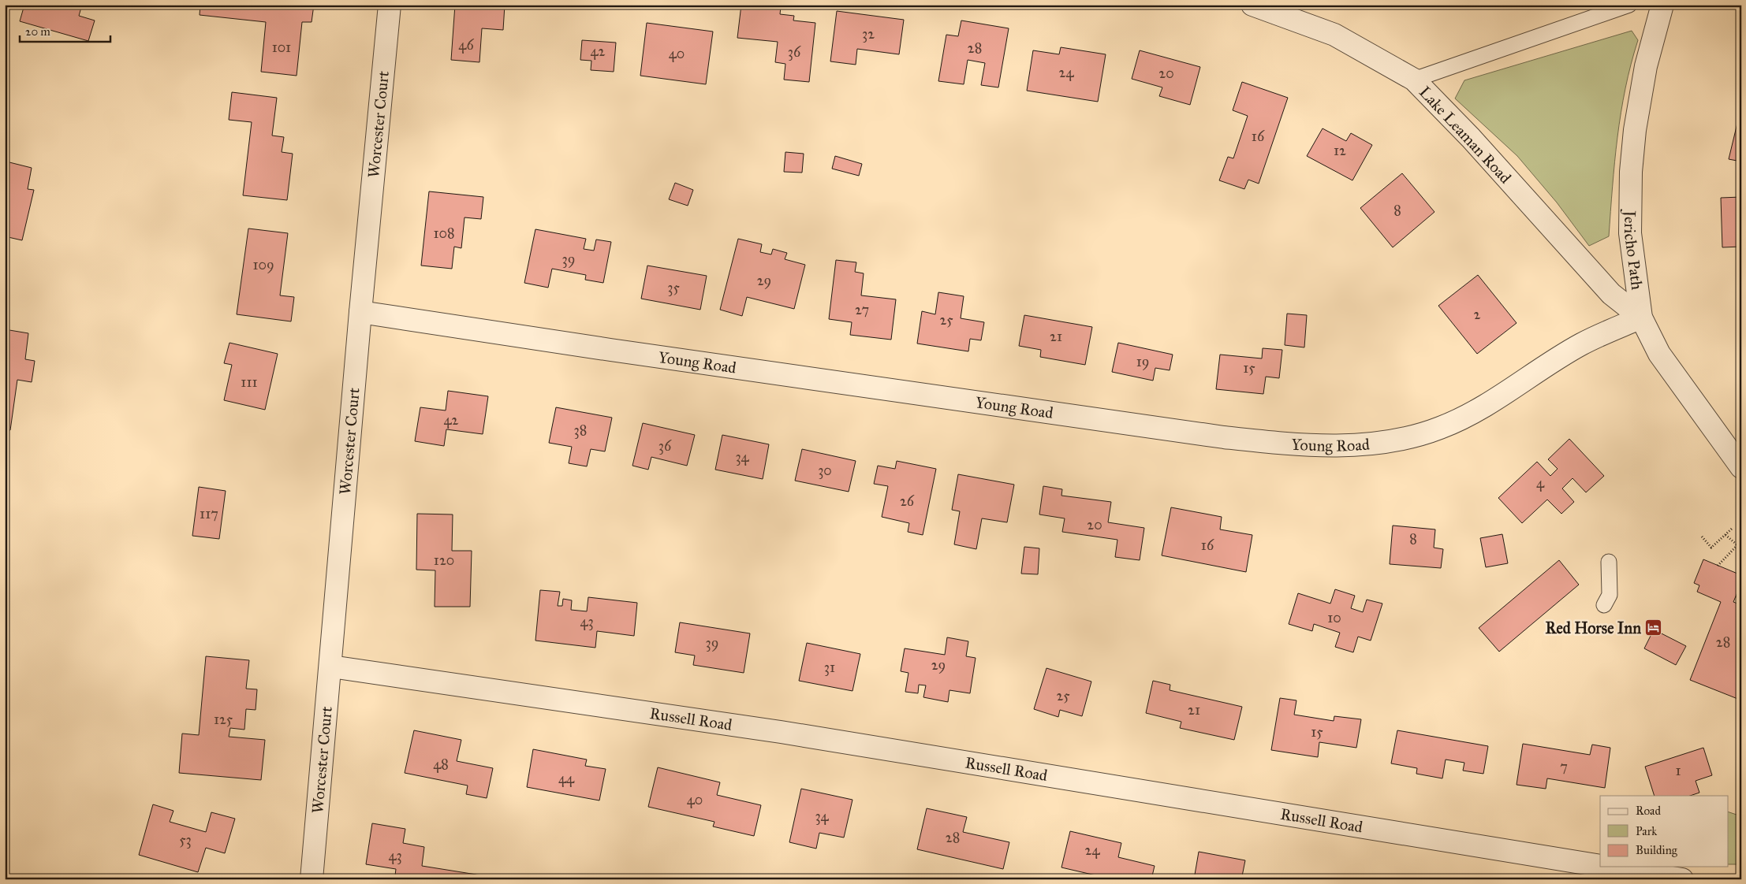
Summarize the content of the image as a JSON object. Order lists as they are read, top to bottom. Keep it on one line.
{"streets":{"street":["Worcester Court","Lake Leaman Road","Jericho Path","Young Road","Russell Road"]},"crossings":[["Worcester Court","Young Road"],["Worcester Court","Russell Road"],["Lake Leaman Road","Jericho Path"],["Lake Leaman Road","Young Road"],["Jericho Path","Young Road"]],"places":{"hotel":["Red Horse Inn"]},"house_numbers":["32","46","101","28","42","36","40","24","20","16","12","8","108","39","109","29","35","27","2","25","21","19","15","111","42","38","36","34","30","4","26","117","20","8","16","120","10","43","28","39","29","31","25","21","125","15","48","7","1","44","40","34","28","53","24","43"],"legend":["Road","Park","Building"],"scale_bar":"20 m"}
